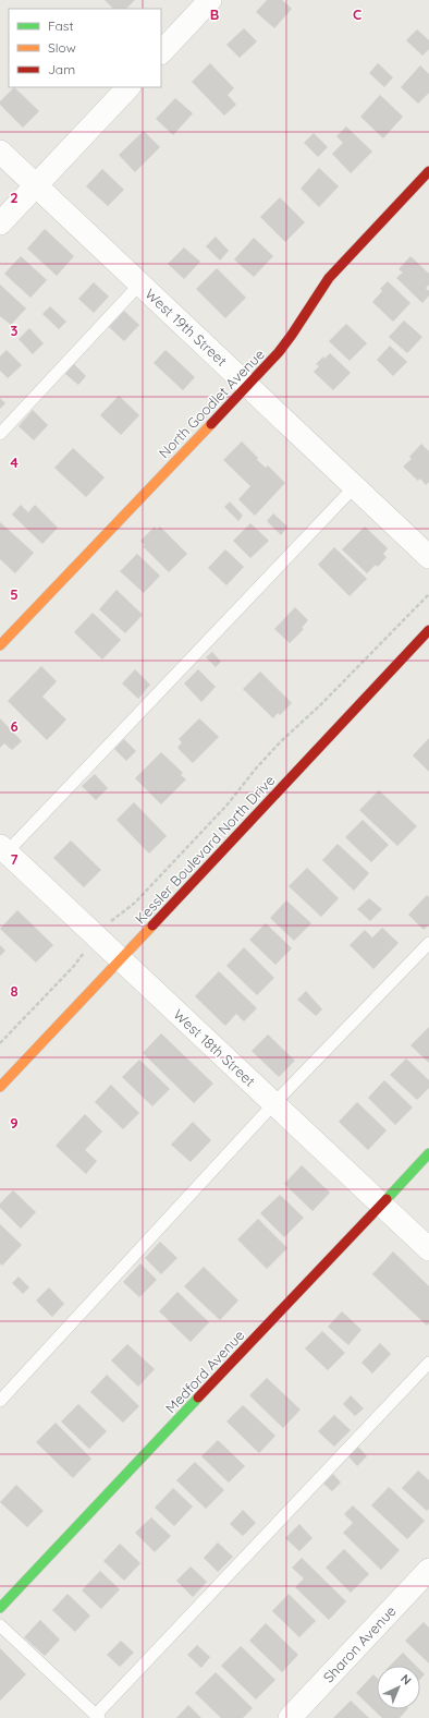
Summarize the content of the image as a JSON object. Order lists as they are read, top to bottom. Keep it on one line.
{"streets":{"street":["West 19th Street","North Goodlet Avenue","Kessler Boulevard North Drive","West 18th Street","Medford Avenue","Sharon Avenue"]},"crossings":[["West 19th Street","North Goodlet Avenue"],["Kessler Boulevard North Drive","West 18th Street"],["West 18th Street","Medford Avenue"]],"legend":["Fast","Slow","Jam"],"north":"top right","grid":{"columns":["B","C"],"rows":["2","3","4","5","6","7","8","9"]}}
